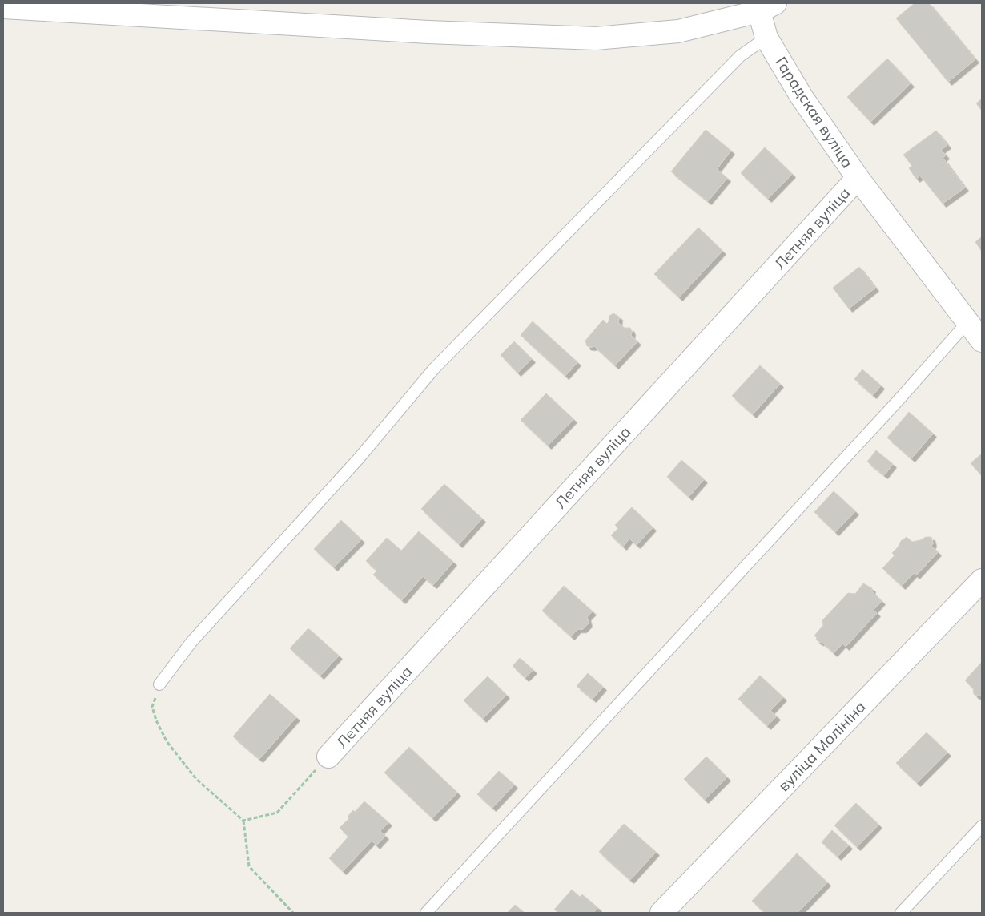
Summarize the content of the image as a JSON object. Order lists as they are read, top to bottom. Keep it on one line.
{"streets":{"street":["Гарадская вуліца","Летняя вуліца","вуліца Малініна"]},"crossings":[["Гарадская вуліца","Летняя вуліца"]]}
